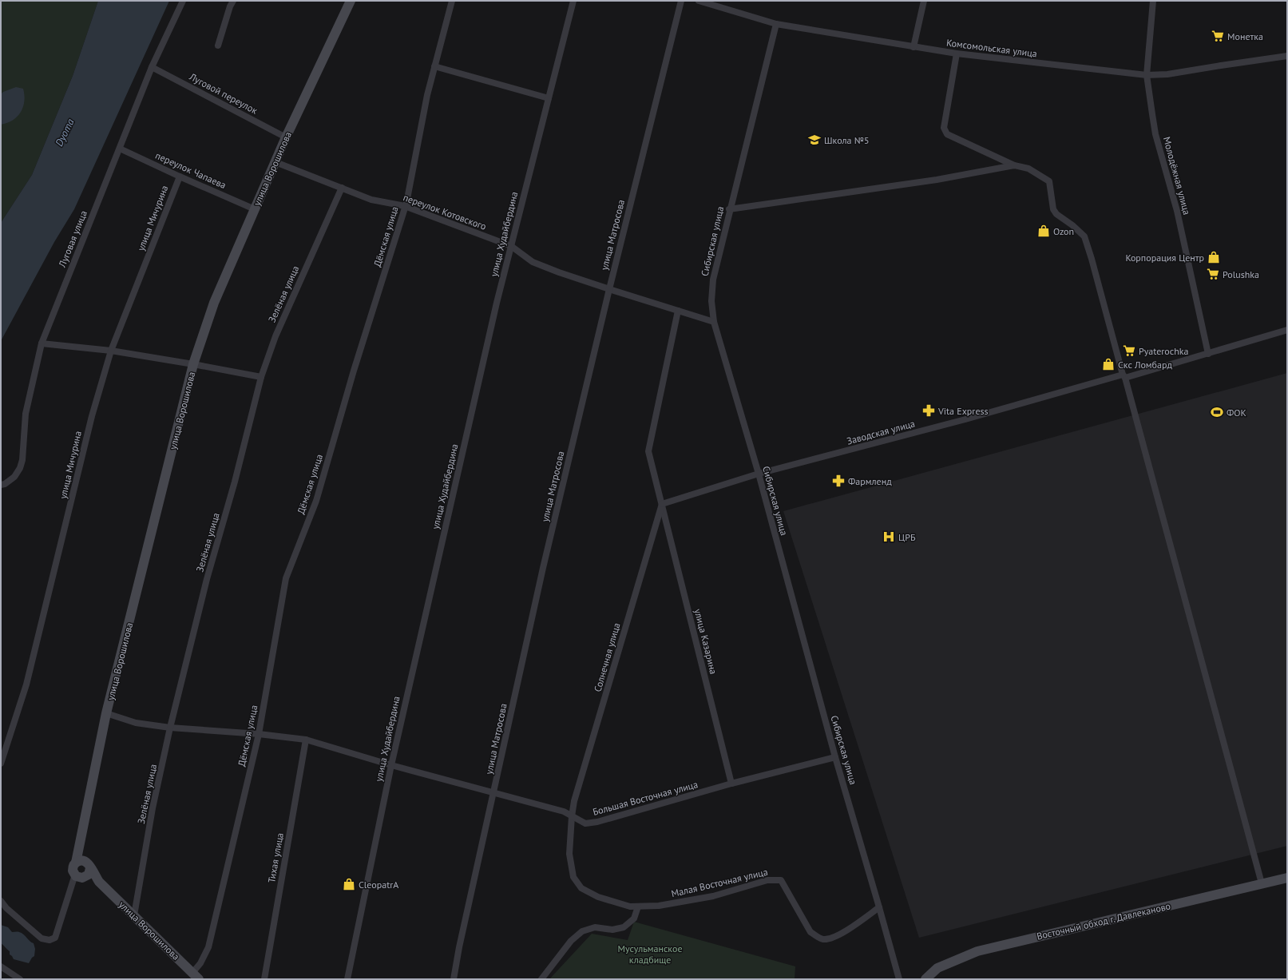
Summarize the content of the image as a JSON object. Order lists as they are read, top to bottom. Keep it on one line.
{"streets":{"street":["Комсомольская улица","Луговой переулок","улица Ворошилова","переулок Чапаева","Молодёжная улица","переулок Котовского","улица Мичурина","улица Худайбердина","улица Матросова","Дёмская улица","Луговая улица","Сибирская улица","Зелёная улица","Заводская улица","улица Казарина","Солнечная улица","Большая Восточная улица","Тихая улица","Малая Восточная улица","Восточный обход г. Давлеканово"]},"crossings":[["Комсомольская улица","Молодёжная улица"],["Комсомольская улица","Сибирская улица"],["Луговой переулок","улица Ворошилова"],["Луговой переулок","Луговая улица"],["улица Ворошилова","переулок Чапаева"],["улица Ворошилова","переулок Котовского"],["улица Ворошилова","Дёмская улица"],["улица Ворошилова","Зелёная улица"],["улица Ворошилова","Большая Восточная улица"],["переулок Чапаева","улица Мичурина"],["переулок Чапаева","Луговая улица"],["Молодёжная улица","Заводская улица"],["переулок Котовского","улица Худайбердина"],["переулок Котовского","улица Матросова"],["переулок Котовского","Дёмская улица"],["переулок Котовского","Сибирская улица"],["переулок Котовского","Зелёная улица"],["переулок Котовского","улица Казарина"],["улица Худайбердина","Большая Восточная улица"],["улица Матросова","Большая Восточная улица"],["Дёмская улица","Большая Восточная улица"],["Сибирская улица","Заводская улица"],["Сибирская улица","Большая Восточная улица"],["Сибирская улица","Малая Восточная улица"],["Зелёная улица","Большая Восточная улица"],["Заводская улица","улица Казарина"],["Заводская улица","Солнечная улица"],["улица Казарина","Солнечная улица"],["улица Казарина","Большая Восточная улица"],["Солнечная улица","Большая Восточная улица"],["Солнечная улица","Малая Восточная улица"],["Большая Восточная улица","Тихая улица"],["Большая Восточная улица","Малая Восточная улица"]],"water":["Dyoma"],"parks":["Мусульманское кладбище"],"places":{"supermarket":["Монетка","Polushka","Pyaterochka"],"school or university":["Школа №5"],"shop":["Ozon","Корпорация Центр","Скс Ломбард","CleopatrA"],"pharmacy":["Vita Express","Фармленд"],"sports":["ФОК"],"hospital":["ЦРБ"]}}
